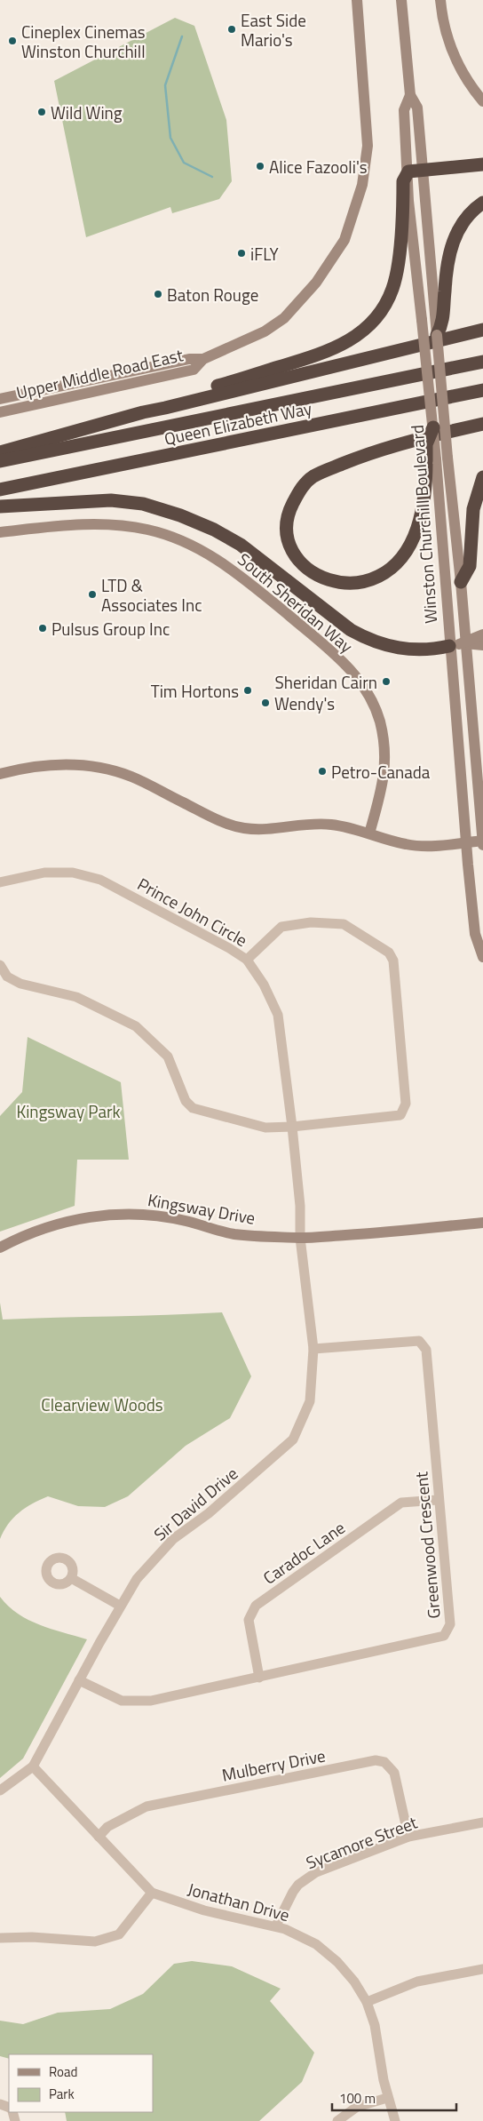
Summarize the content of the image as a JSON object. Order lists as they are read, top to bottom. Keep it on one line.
{"streets":{"highway":["Queen Elizabeth Way"],"street":["Upper Middle Road East","Winston Churchill Boulevard","South Sheridan Way","Prince John Circle","Kingsway Drive","Sir David Drive","Greenwood Crescent","Caradoc Lane","Mulberry Drive","Sycamore Street","Jonathan Drive"]},"crossings":[["Prince John Circle","Kingsway Drive"],["Prince John Circle","Sir David Drive"],["Kingsway Drive","Sir David Drive"],["Sir David Drive","Greenwood Crescent"],["Sir David Drive","Jonathan Drive"],["Greenwood Crescent","Caradoc Lane"],["Mulberry Drive","Sycamore Street"],["Mulberry Drive","Jonathan Drive"],["Sycamore Street","Jonathan Drive"]],"parks":["Kingsway Park","Clearview Woods"],"places":["East Side Mario's","Cineplex Cinemas Winston Churchill","Wild Wing","Alice Fazooli's","iFLY","Baton Rouge","LTD & Associates Inc","Pulsus Group Inc","Sheridan Cairn","Tim Hortons","Wendy's","Petro-Canada"],"legend":["Road","Park"],"scale_bar":"100 m"}
